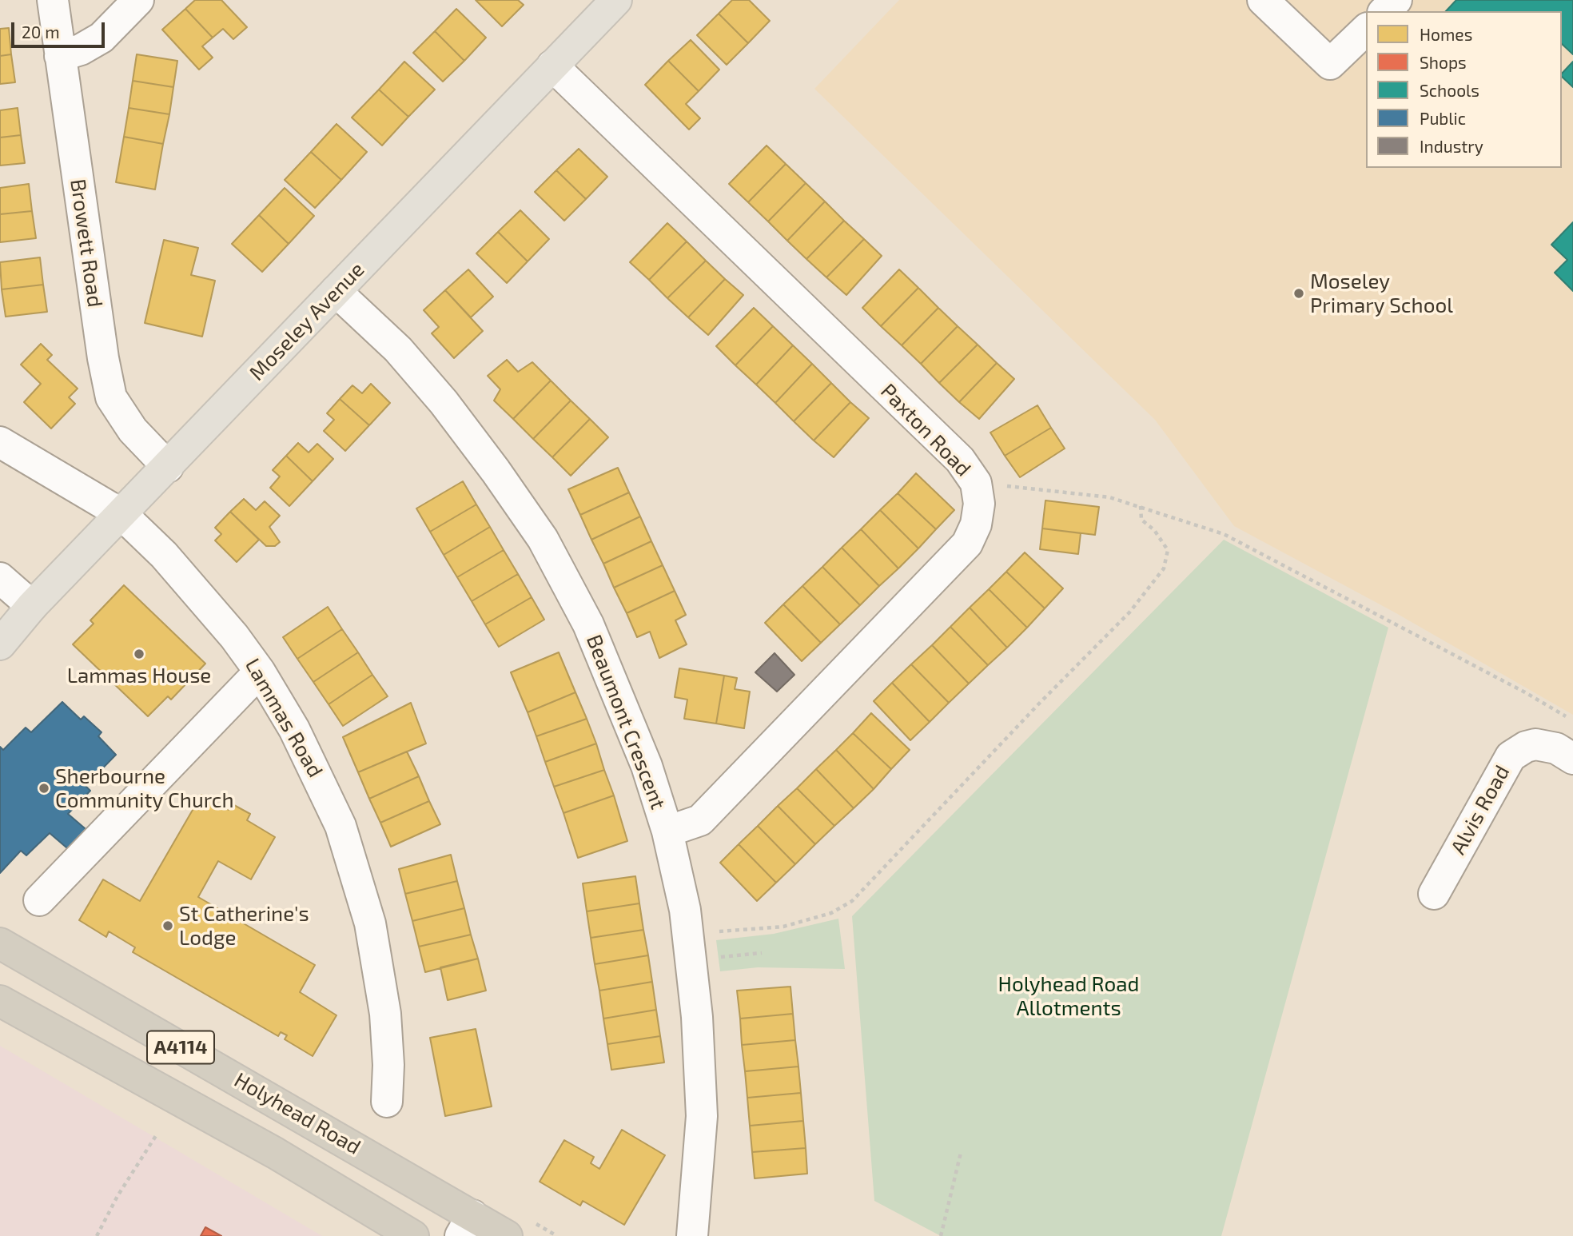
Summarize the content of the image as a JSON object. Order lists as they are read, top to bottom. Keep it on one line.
{"streets":{"highway":["A4114","Holyhead Road"],"main road":["Moseley Avenue"],"street":["Browett Road","Paxton Road","Lammas Road","Beaumont Crescent","Alvis Road"]},"crossings":[["Browett Road","Moseley Avenue"],["Moseley Avenue","Paxton Road"],["Moseley Avenue","Lammas Road"],["Moseley Avenue","Beaumont Crescent"],["Paxton Road","Beaumont Crescent"]],"parks":["Holyhead Road Allotments"],"places":["Moseley Primary School","Lammas House","Sherbourne Community Church","St Catherine's Lodge"],"legend":["Homes","Shops","Schools","Public","Industry"],"scale_bar":"20 m"}
